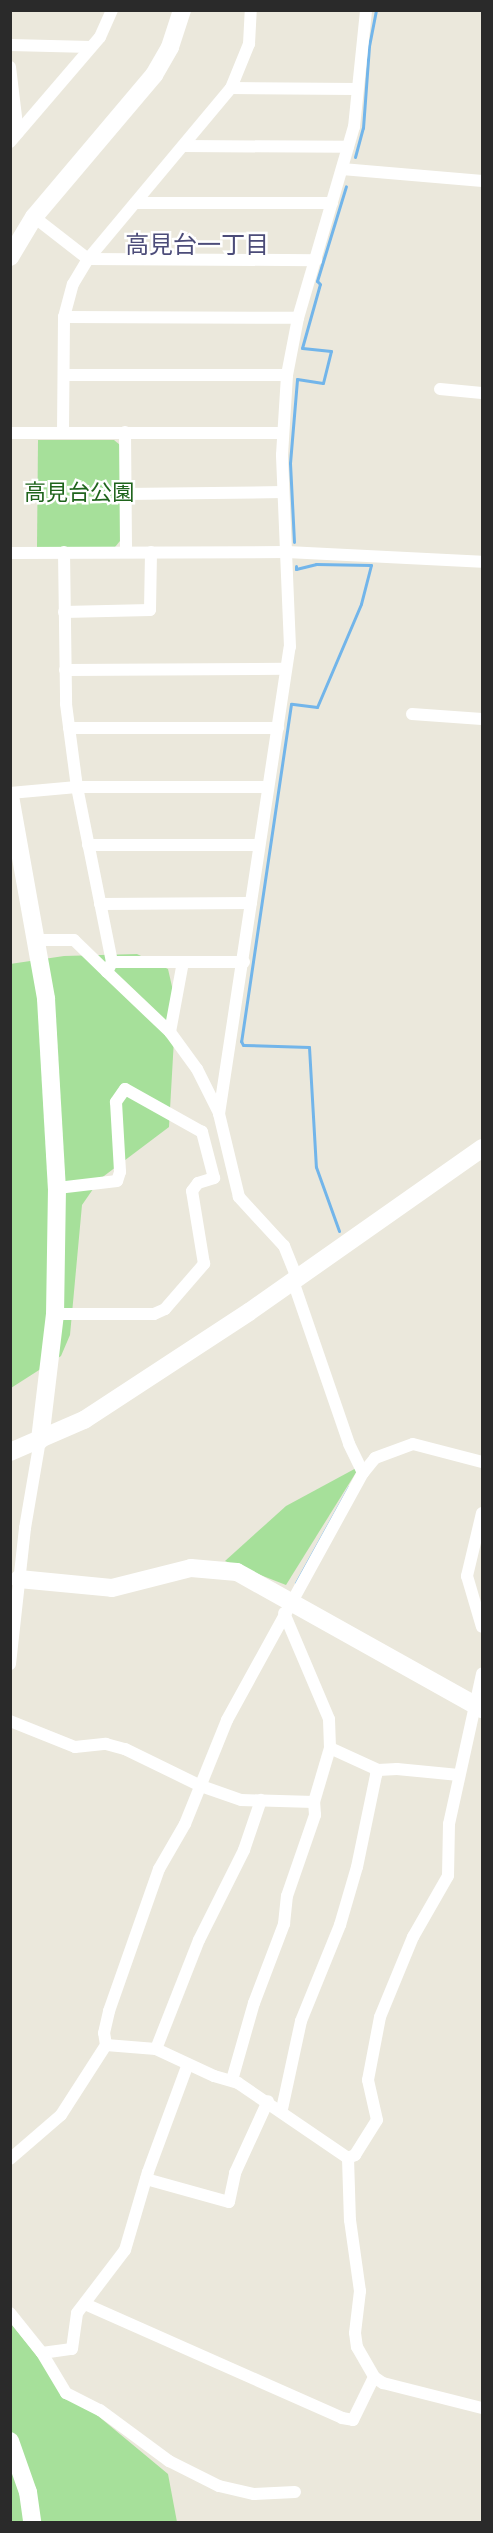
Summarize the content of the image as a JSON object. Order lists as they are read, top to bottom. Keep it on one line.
{"districts":["高見台一丁目"],"parks":["高見台公園"]}
